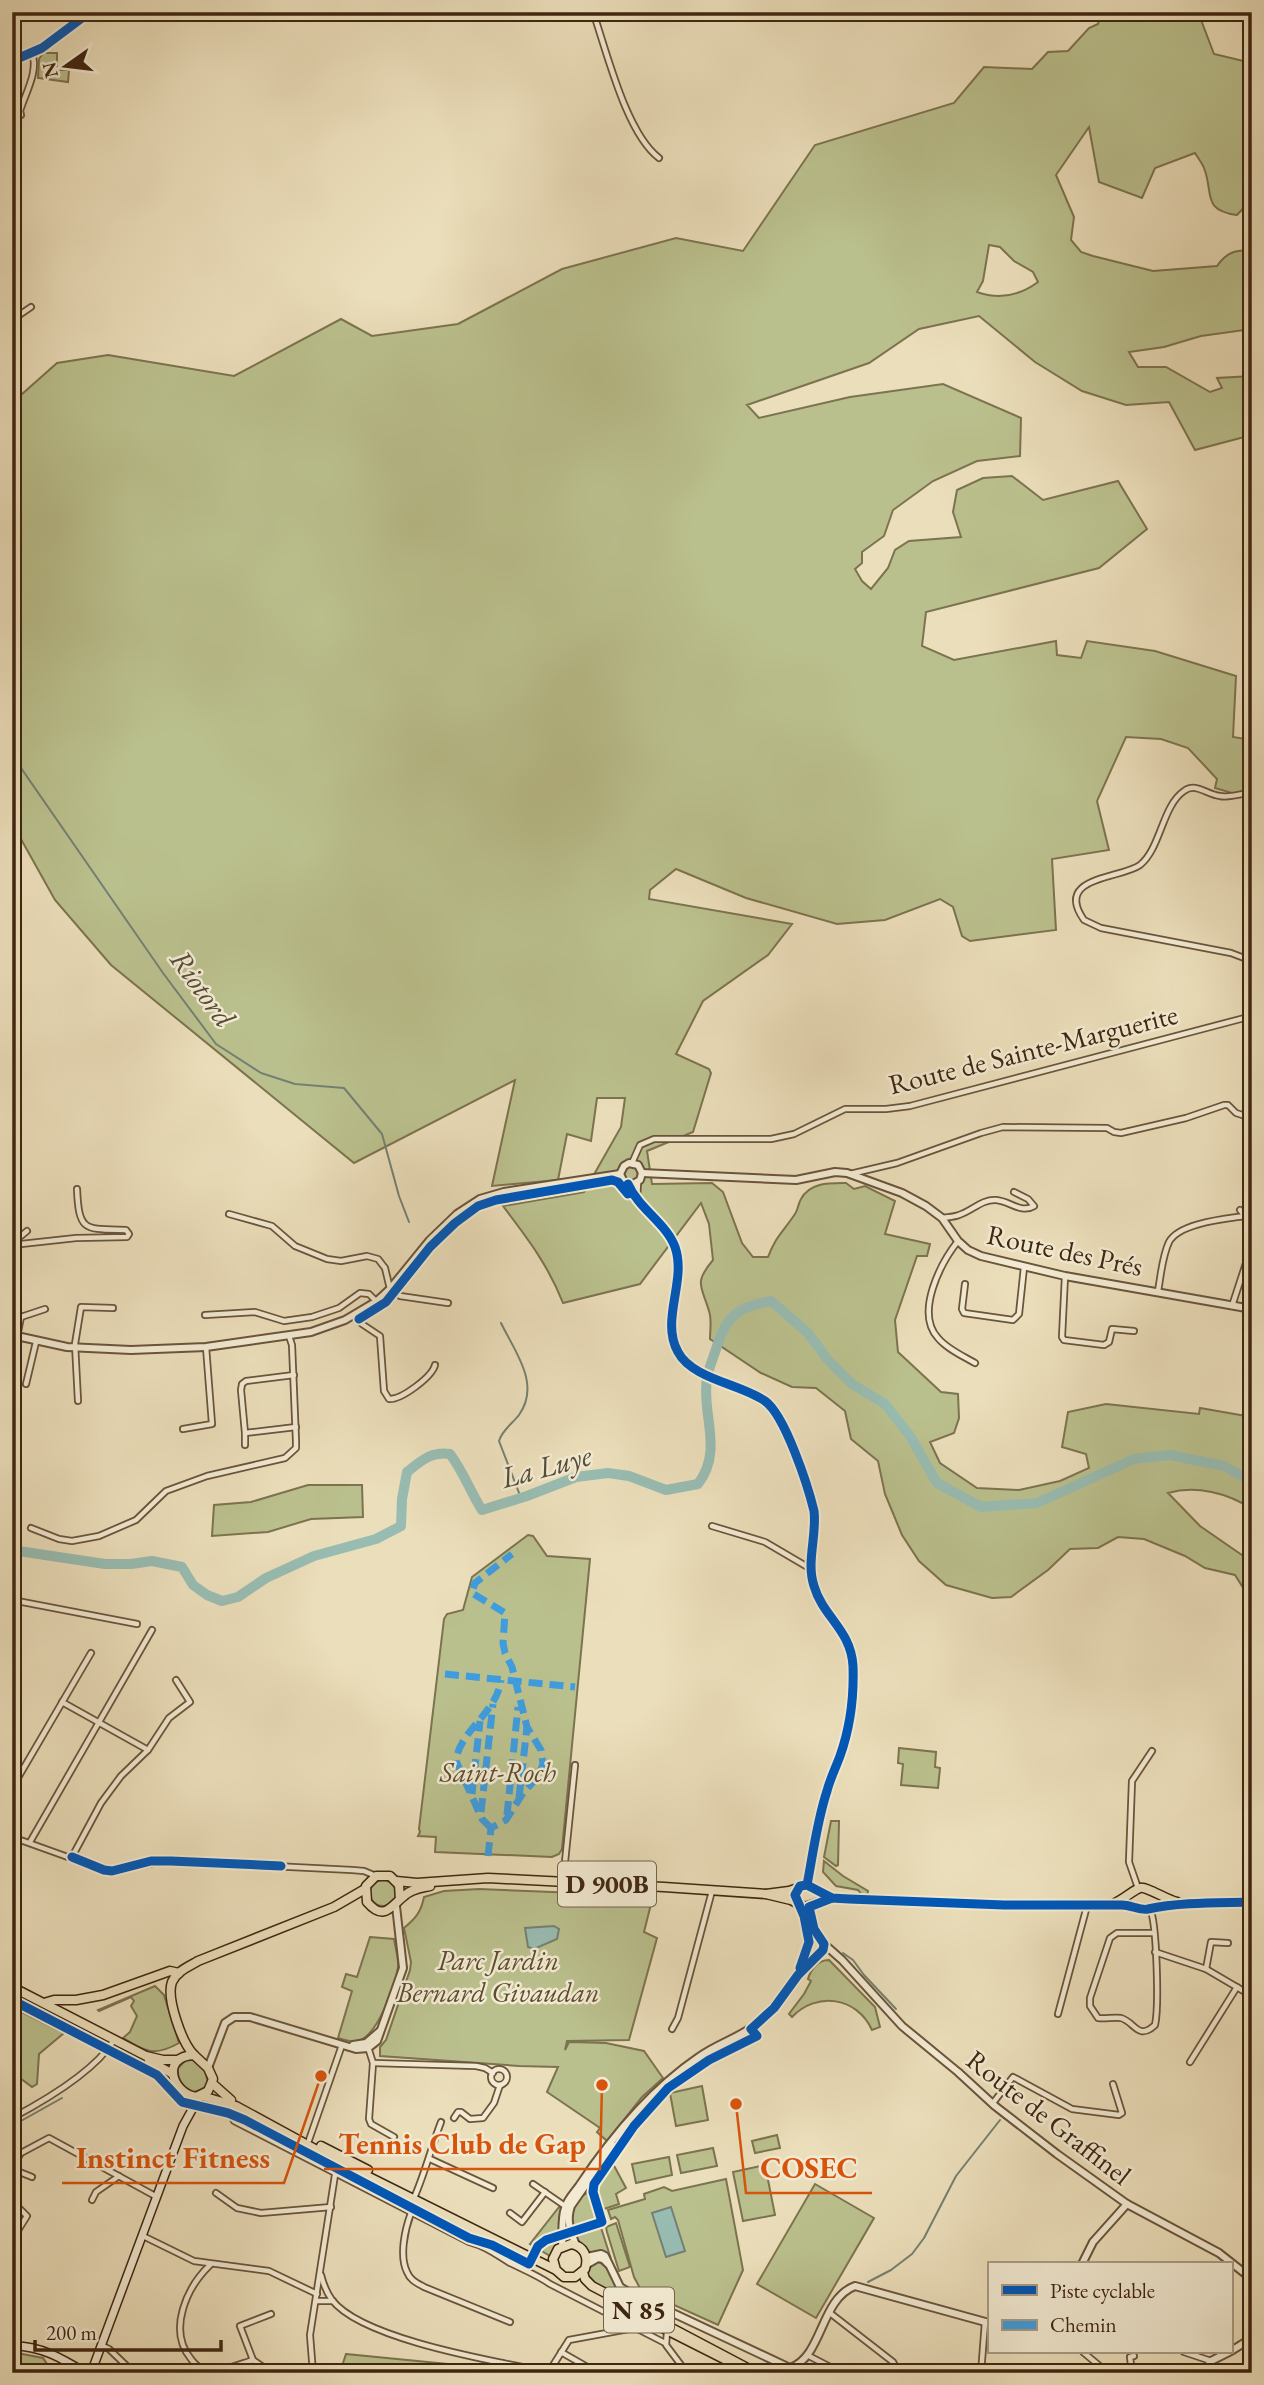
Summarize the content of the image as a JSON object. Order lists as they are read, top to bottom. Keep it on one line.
{"streets":{"main road":["D 900B","N 85"],"street":["Route de Sainte-Marguerite","Route des Prés","Route de Graffinel"]},"crossings":[["Route de Sainte-Marguerite","Route des Prés"]],"water":["Riotord","La Luye"],"parks":["Saint-Roch","Parc Jardin Bernard Givaudan"],"places":["Instinct Fitness","Tennis Club de Gap","COSEC"],"legend":["Piste cyclable","Chemin"],"scale_bar":"200 m","north":"left"}
